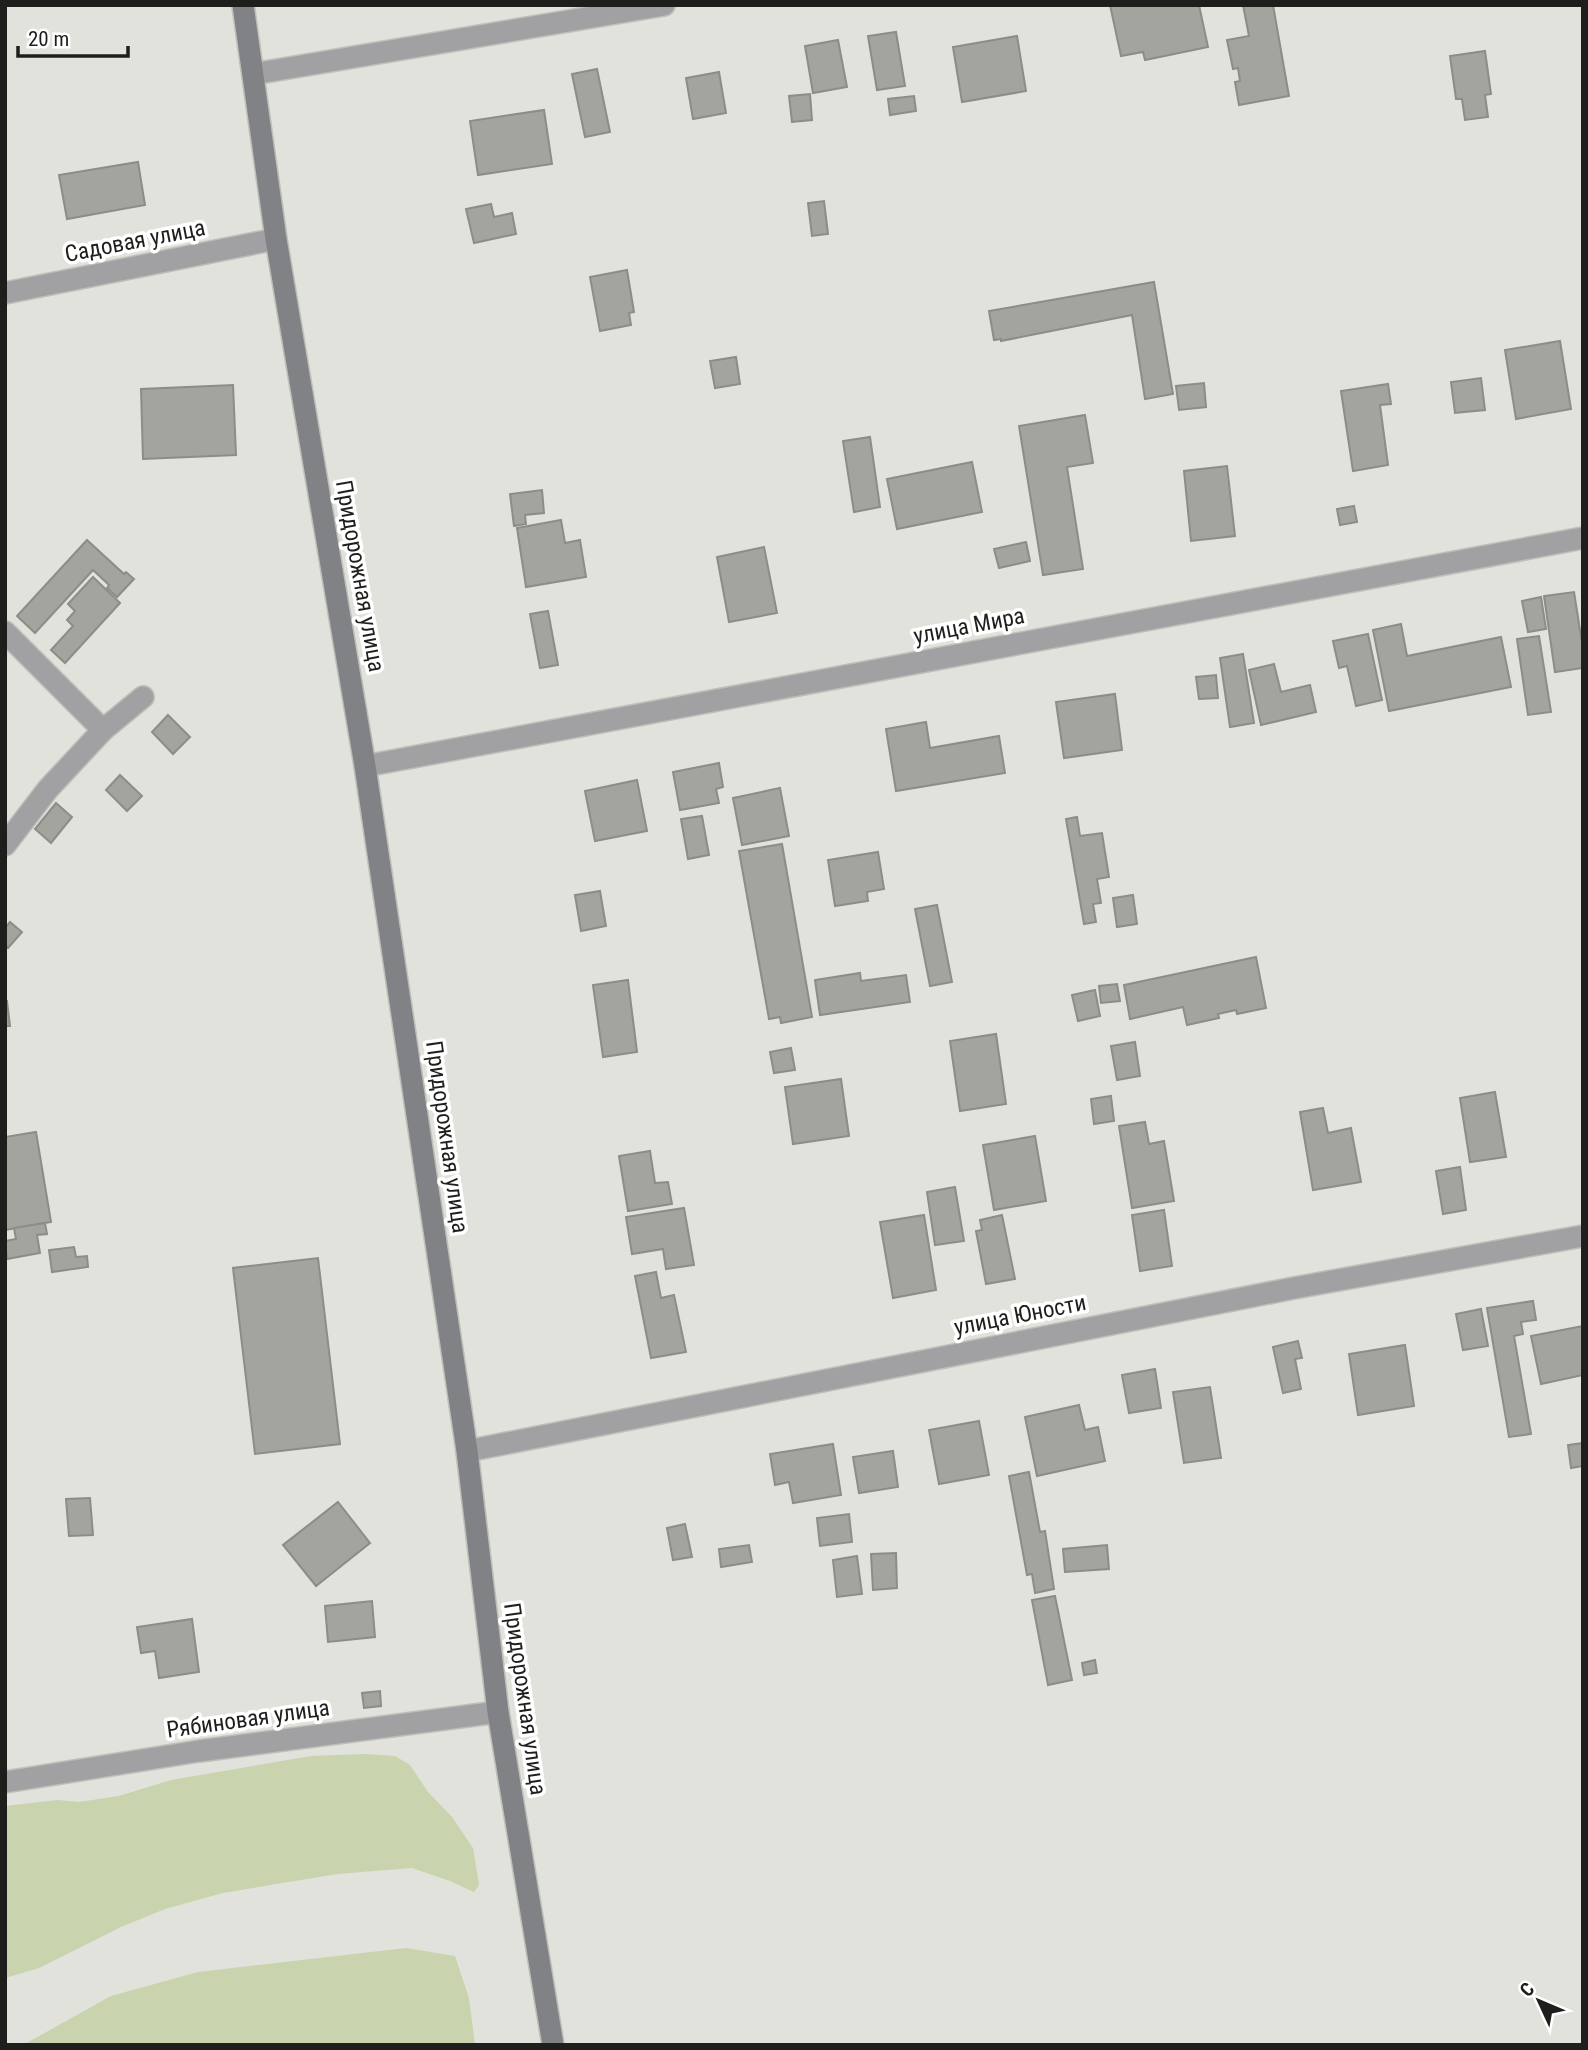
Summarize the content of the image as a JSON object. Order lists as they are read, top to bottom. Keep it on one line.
{"streets":{"street":["Садовая улица","Придорожная улица","улица Мира","улица Юности","Рябиновая улица"]},"crossings":[["Садовая улица","Придорожная улица"],["Придорожная улица","улица Мира"],["Придорожная улица","улица Юности"],["Придорожная улица","Рябиновая улица"]],"scale_bar":"20 m","north":"top left"}
